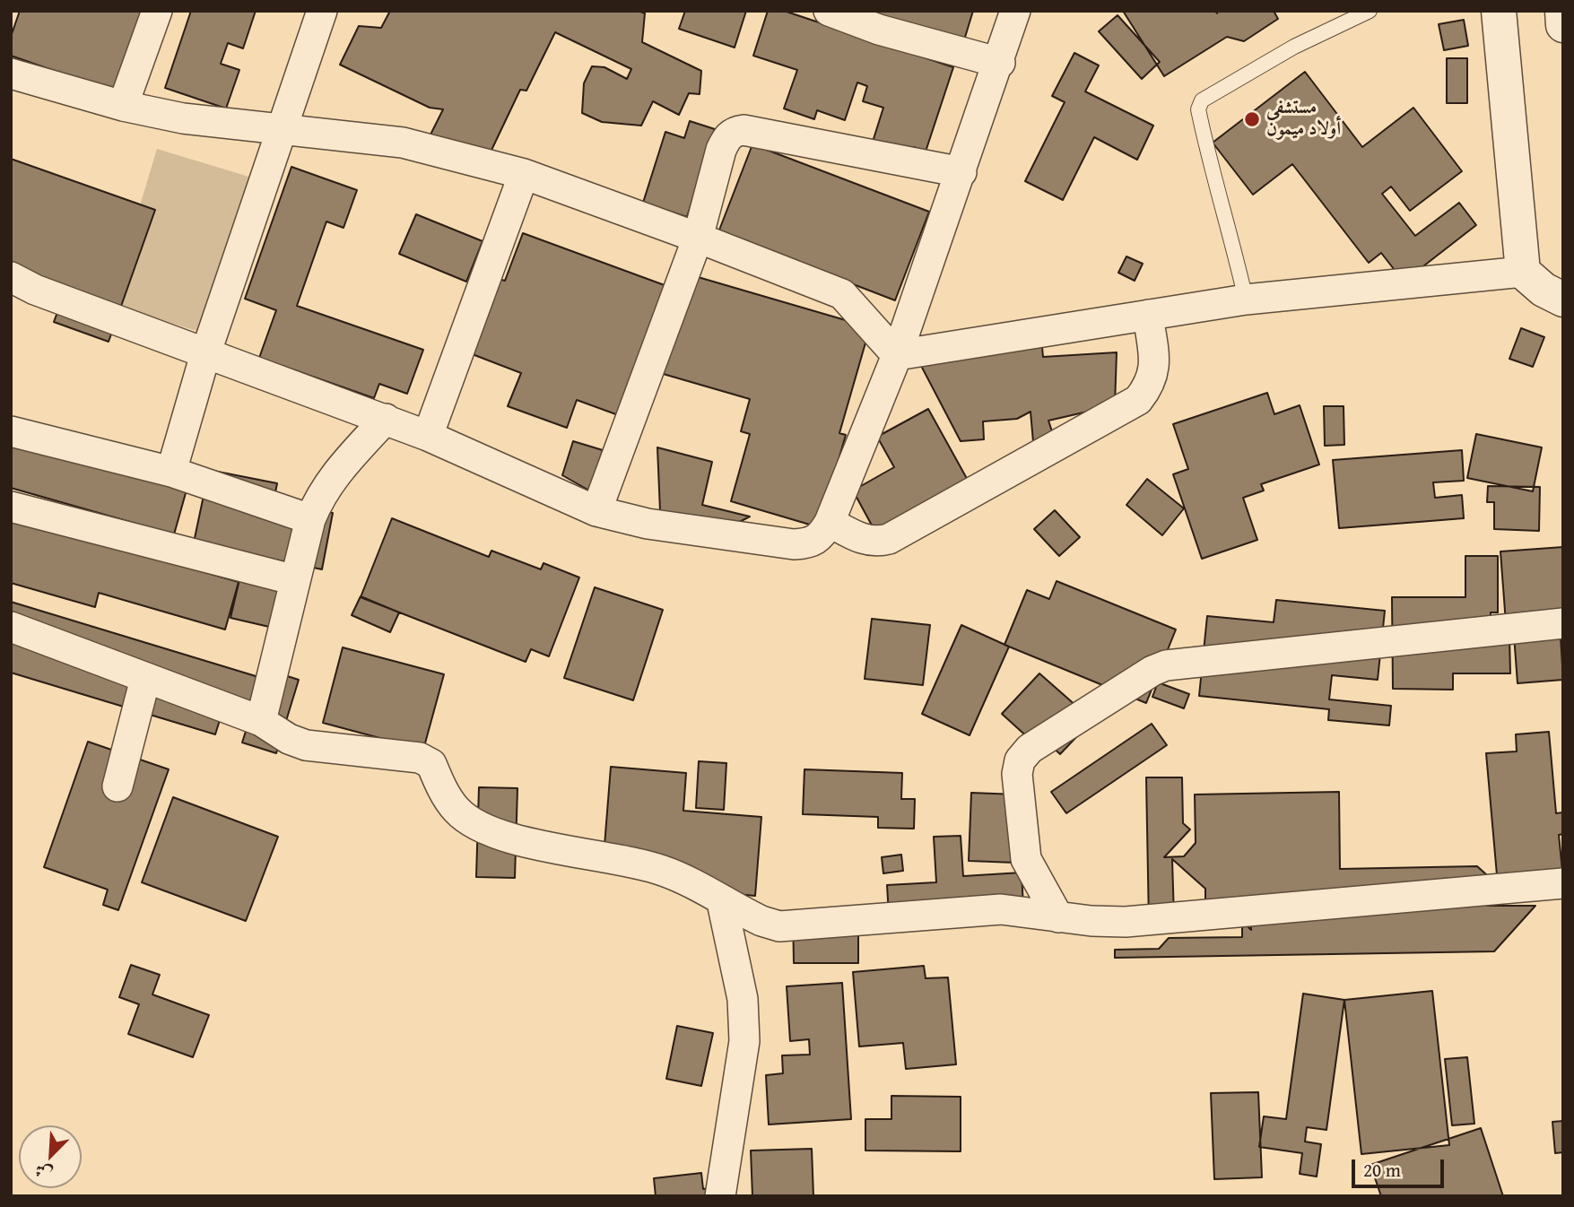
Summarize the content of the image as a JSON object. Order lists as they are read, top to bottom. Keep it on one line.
{"places":["مستشفى أولاد ميمون"],"scale_bar":"20 m","north":"bottom left"}
